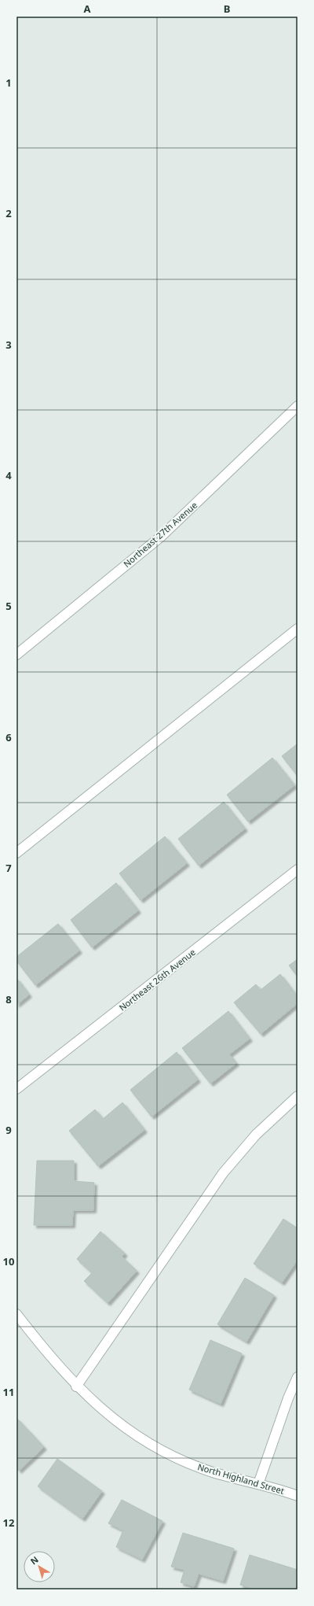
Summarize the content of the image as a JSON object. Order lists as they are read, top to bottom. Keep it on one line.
{"streets":{"street":["Northeast 27th Avenue","Northeast 26th Avenue","North Highland Street"]},"north":"top left","grid":{"columns":["A","B"],"rows":["1","2","3","4","5","6","7","8","9","10","11","12"]}}
